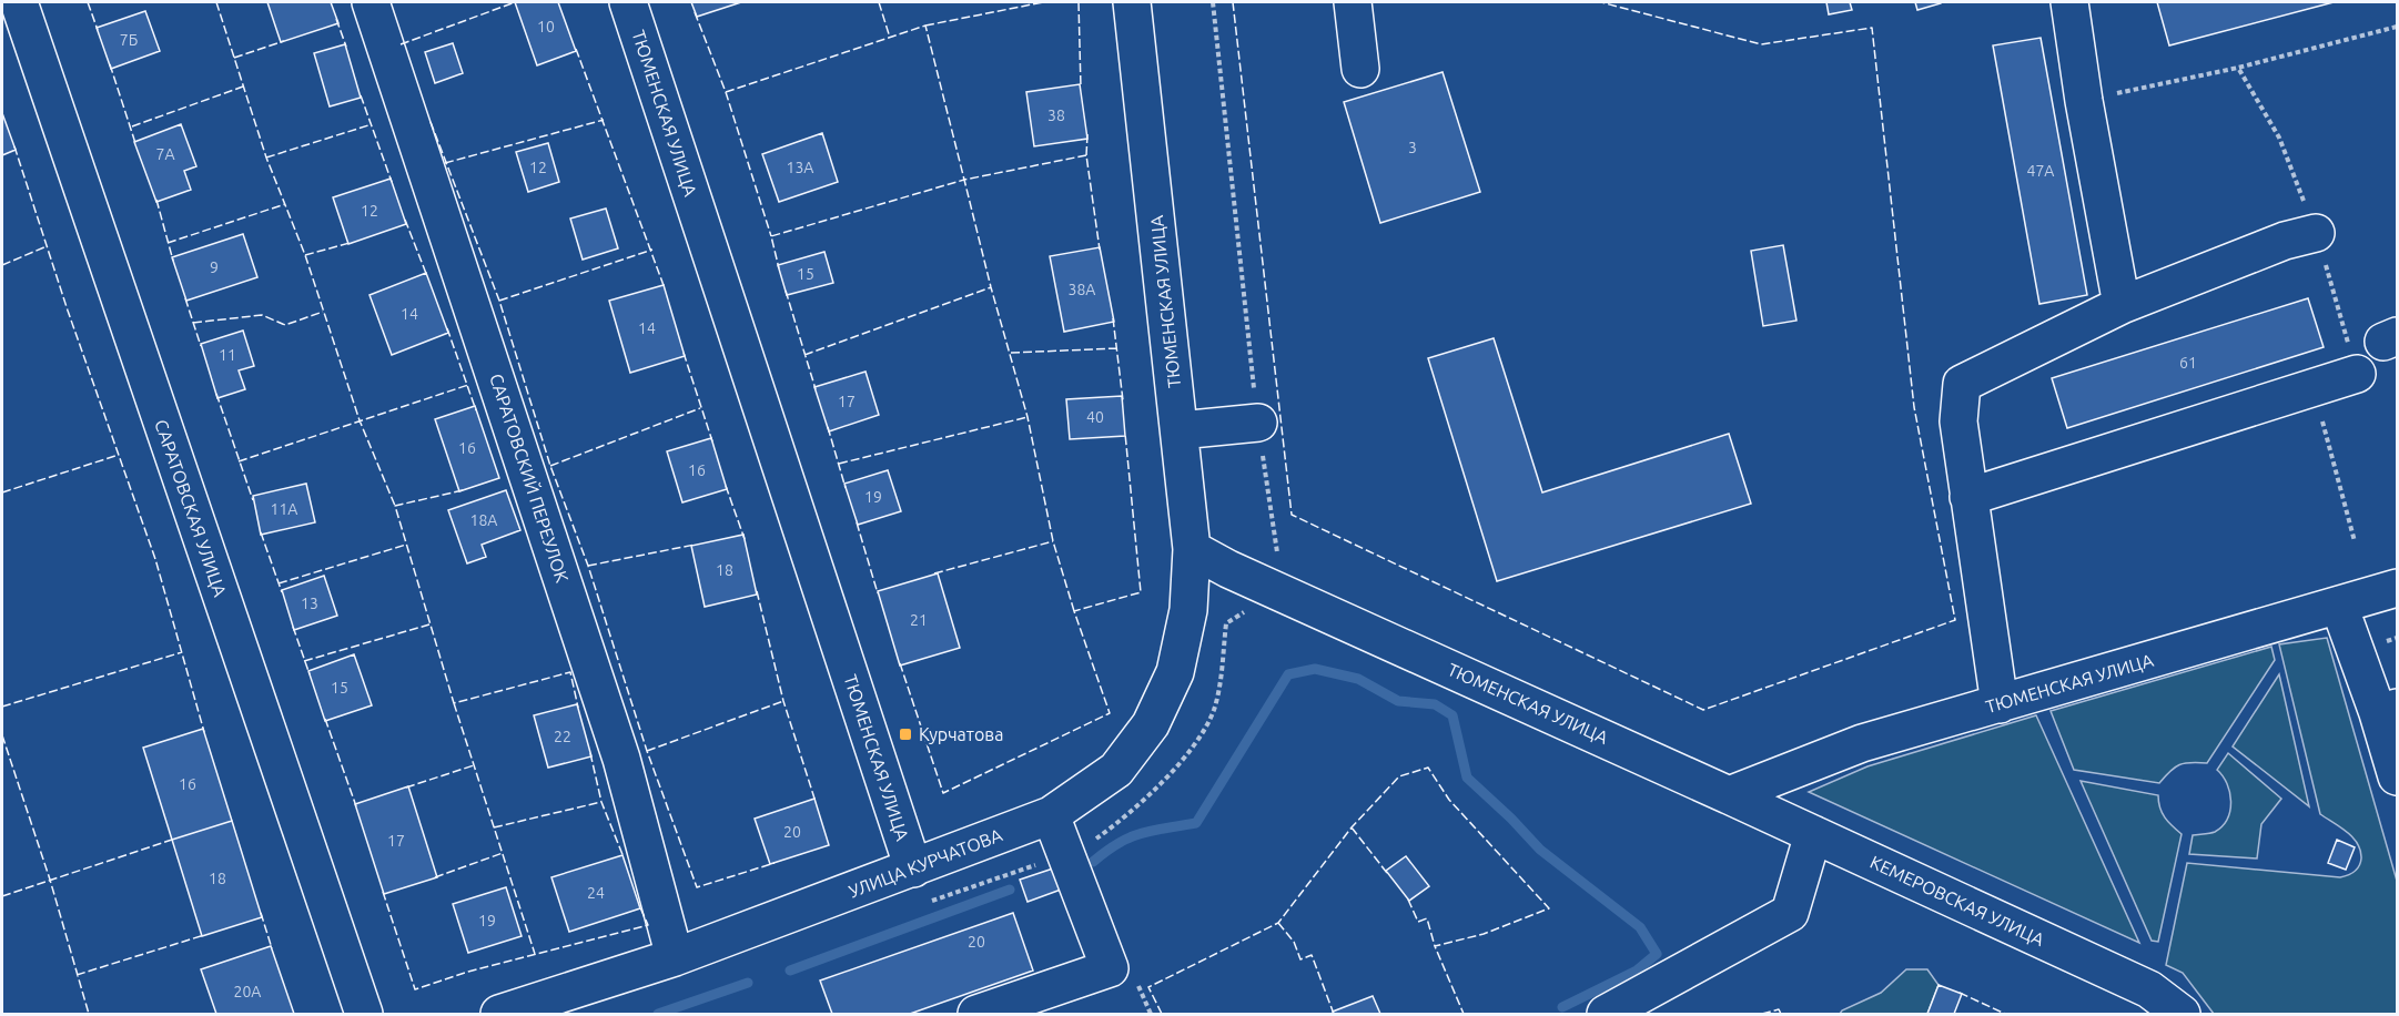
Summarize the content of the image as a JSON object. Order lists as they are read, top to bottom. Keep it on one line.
{"streets":{"street":["ТЮМЕНСКАЯ УЛИЦА","САРАТОВСКИЙ ПЕРЕУЛОК","САРАТОВСКАЯ УЛИЦА","УЛИЦА КУРЧАТОВА","КЕМЕРОВСКАЯ УЛИЦА"]},"crossings":[["ТЮМЕНСКАЯ УЛИЦА","УЛИЦА КУРЧАТОВА"],["ТЮМЕНСКАЯ УЛИЦА","КЕМЕРОВСКАЯ УЛИЦА"],["САРАТОВСКИЙ ПЕРЕУЛОК","УЛИЦА КУРЧАТОВА"]],"places":{"transit":["Курчатова"]},"house_numbers":["10","7Б","38","3","7А","12","13А","47А","12","9","15","38А","14","14","11","61","17","40","16","16","19","11А","18А","18","13","21","15","22","16","20","17","18","24","19","20","20А"]}
